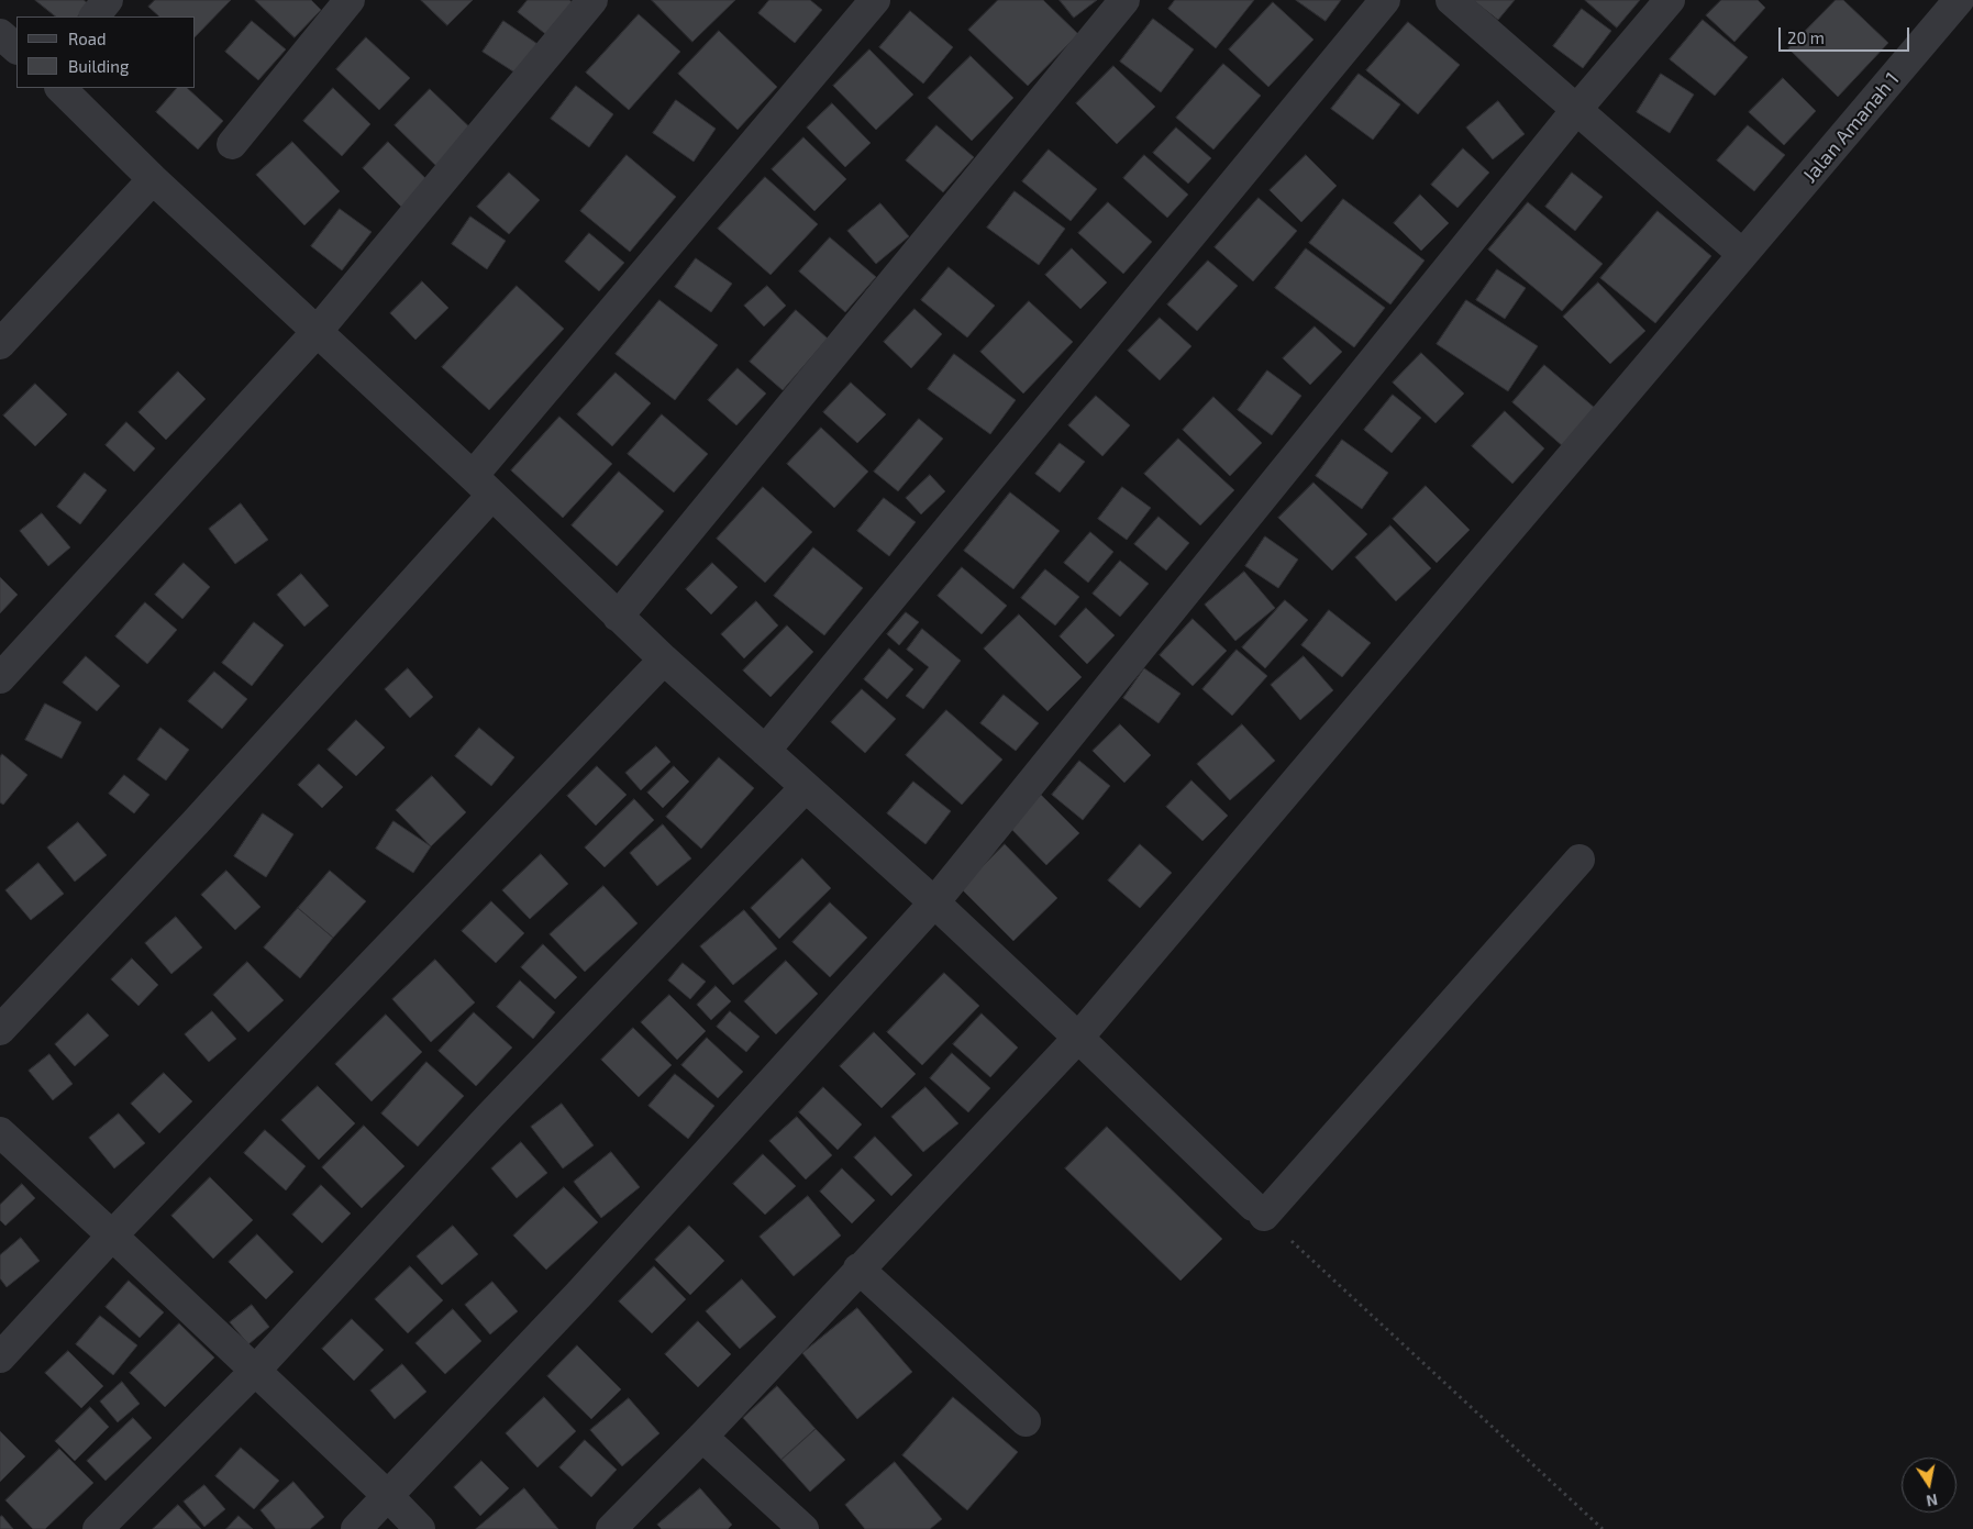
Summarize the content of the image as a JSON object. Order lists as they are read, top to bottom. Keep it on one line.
{"streets":{"street":["Jalan Amanah 1"]},"legend":["Road","Building"],"scale_bar":"20 m","north":"bottom"}
